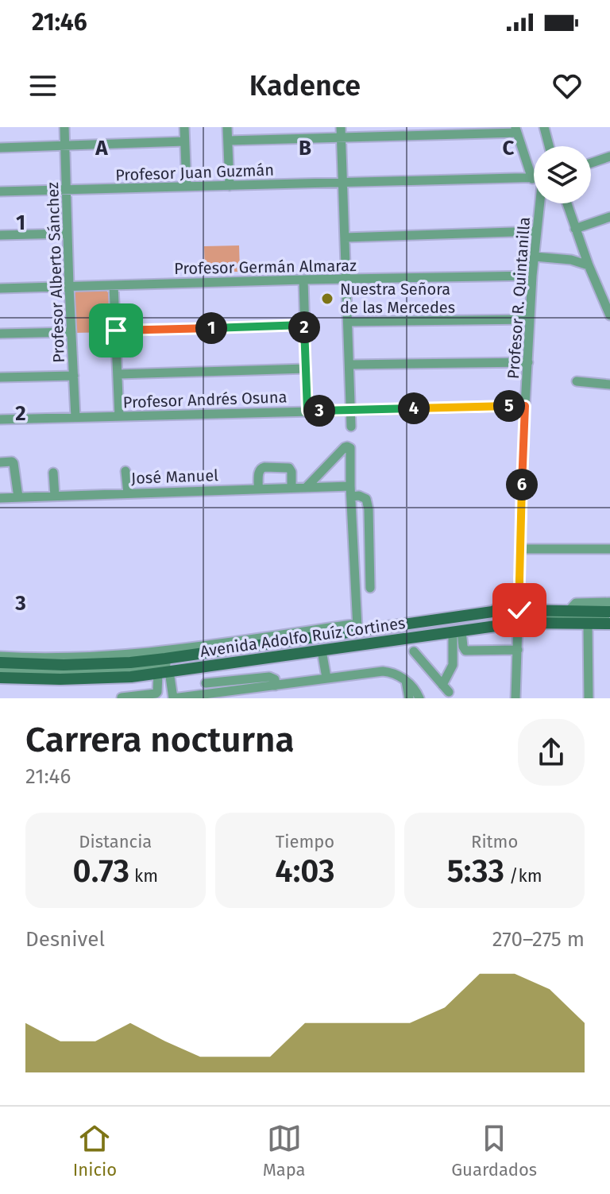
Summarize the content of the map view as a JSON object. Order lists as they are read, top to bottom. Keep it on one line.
{"streets":{"main road":["Avenida Adolfo Ruíz Cortines"],"street":["Profesor Juan Guzmán","Profesor Germán Almaraz","Profesor Alberto Sánchez","Profesor R. Quintanilla","Profesor Andrés Osuna","José Manuel"]},"crossings":[["Profesor Juan Guzmán","Profesor Alberto Sánchez"],["Profesor Germán Almaraz","Profesor Alberto Sánchez"],["Profesor Germán Almaraz","Profesor R. Quintanilla"],["Profesor Alberto Sánchez","Profesor Andrés Osuna"],["Profesor R. Quintanilla","Profesor Andrés Osuna"],["Profesor R. Quintanilla","Avenida Adolfo Ruíz Cortines"]],"places":["Nuestra Señora de las Mercedes"],"page":{"status":"21:46","header":"Kadence","pins":["2","1","5","4","3","6"],"heading":["Carrera nocturna","21:46"],"stats":[["Distancia","0.73 km"],["Tiempo","4:03"],["Ritmo","5:33 /km"]],"chart":["Desnivel","270–275 m"],"tabs":["Inicio","Mapa","Guardados"]},"grid":{"columns":["A","B","C"],"rows":["1","2","3"]}}
